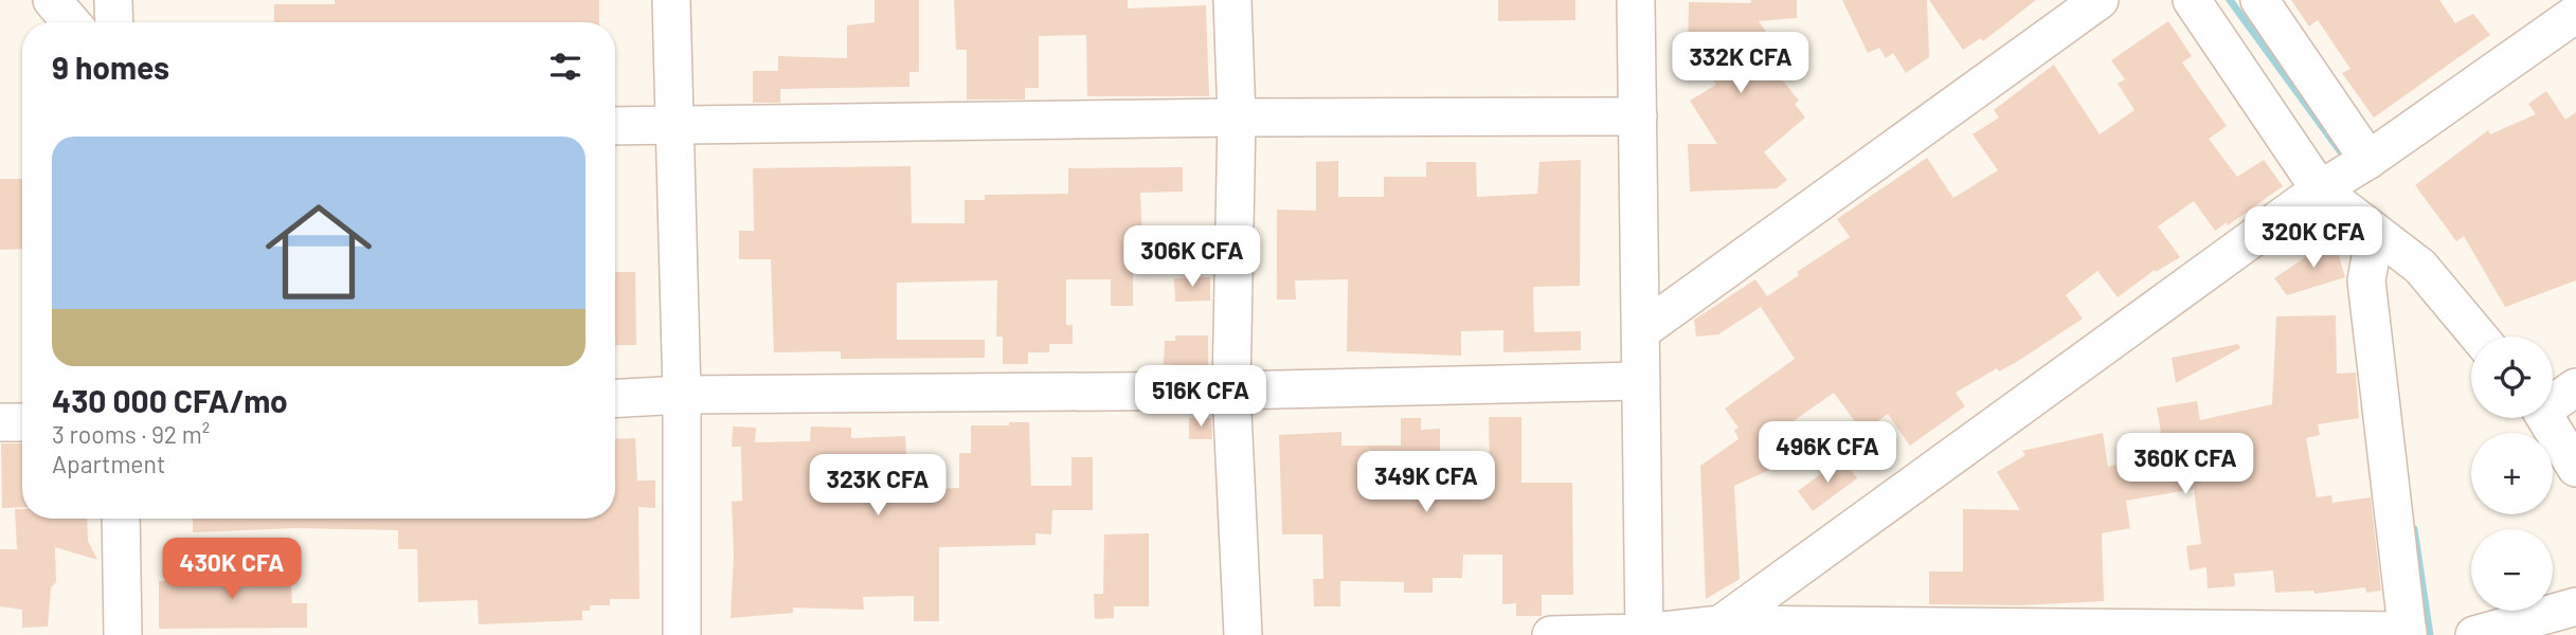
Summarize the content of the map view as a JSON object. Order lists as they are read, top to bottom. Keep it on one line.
{"page":{"heading":"9 homes","price":["332K CFA","320K CFA","306K CFA","516K CFA","496K CFA","360K CFA","349K CFA","323K CFA","430K CFA"],"list":[{"name":"430 000 CFA/mo","note":"3 rooms · 92 m² · Apartment"}],"map_buttons":["+","−"]}}
